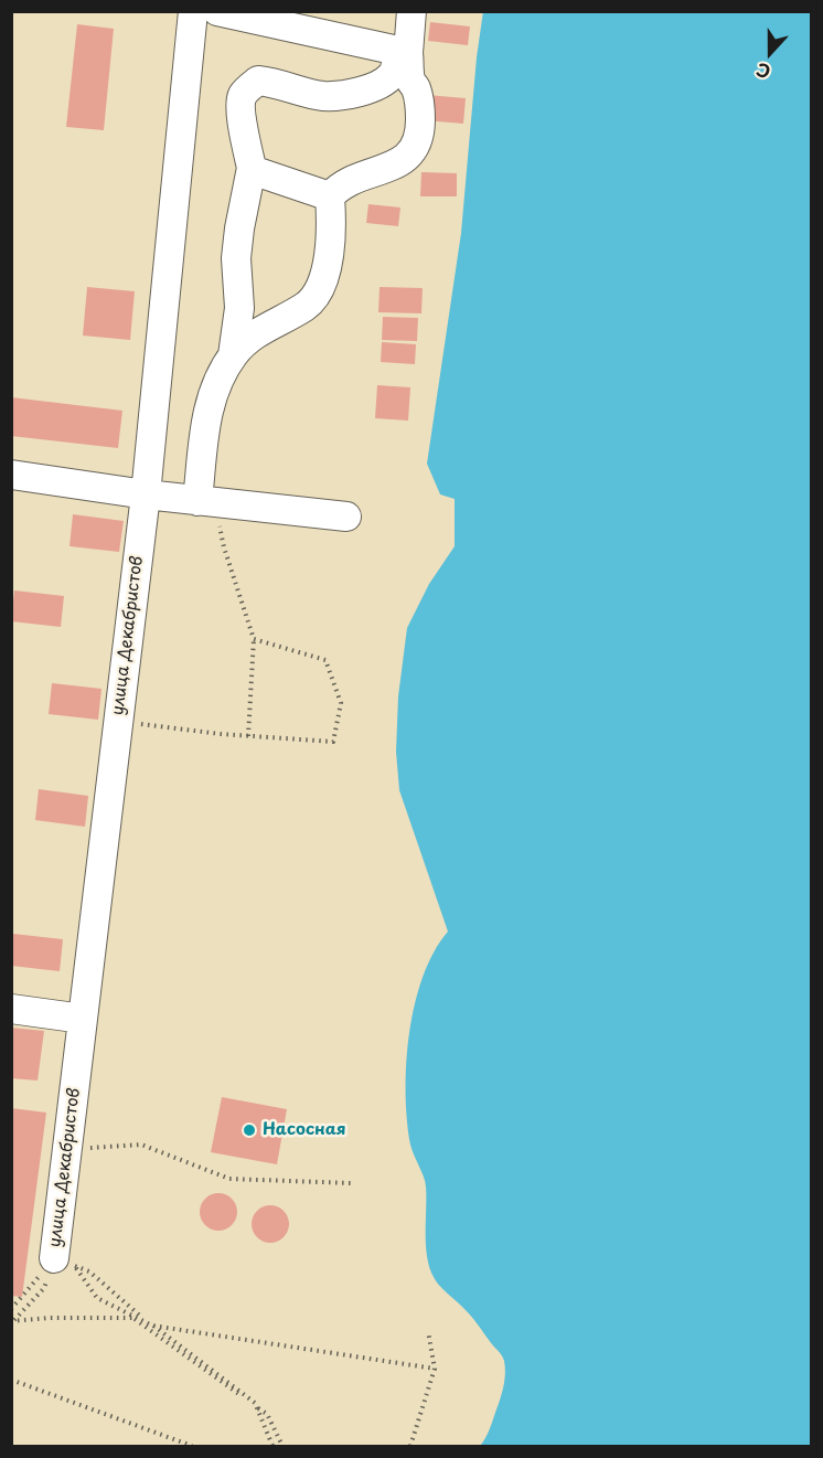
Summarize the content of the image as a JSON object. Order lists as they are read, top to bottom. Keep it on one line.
{"streets":{"street":["улица Декабристов"]},"places":["Насосная"],"north":"bottom"}
